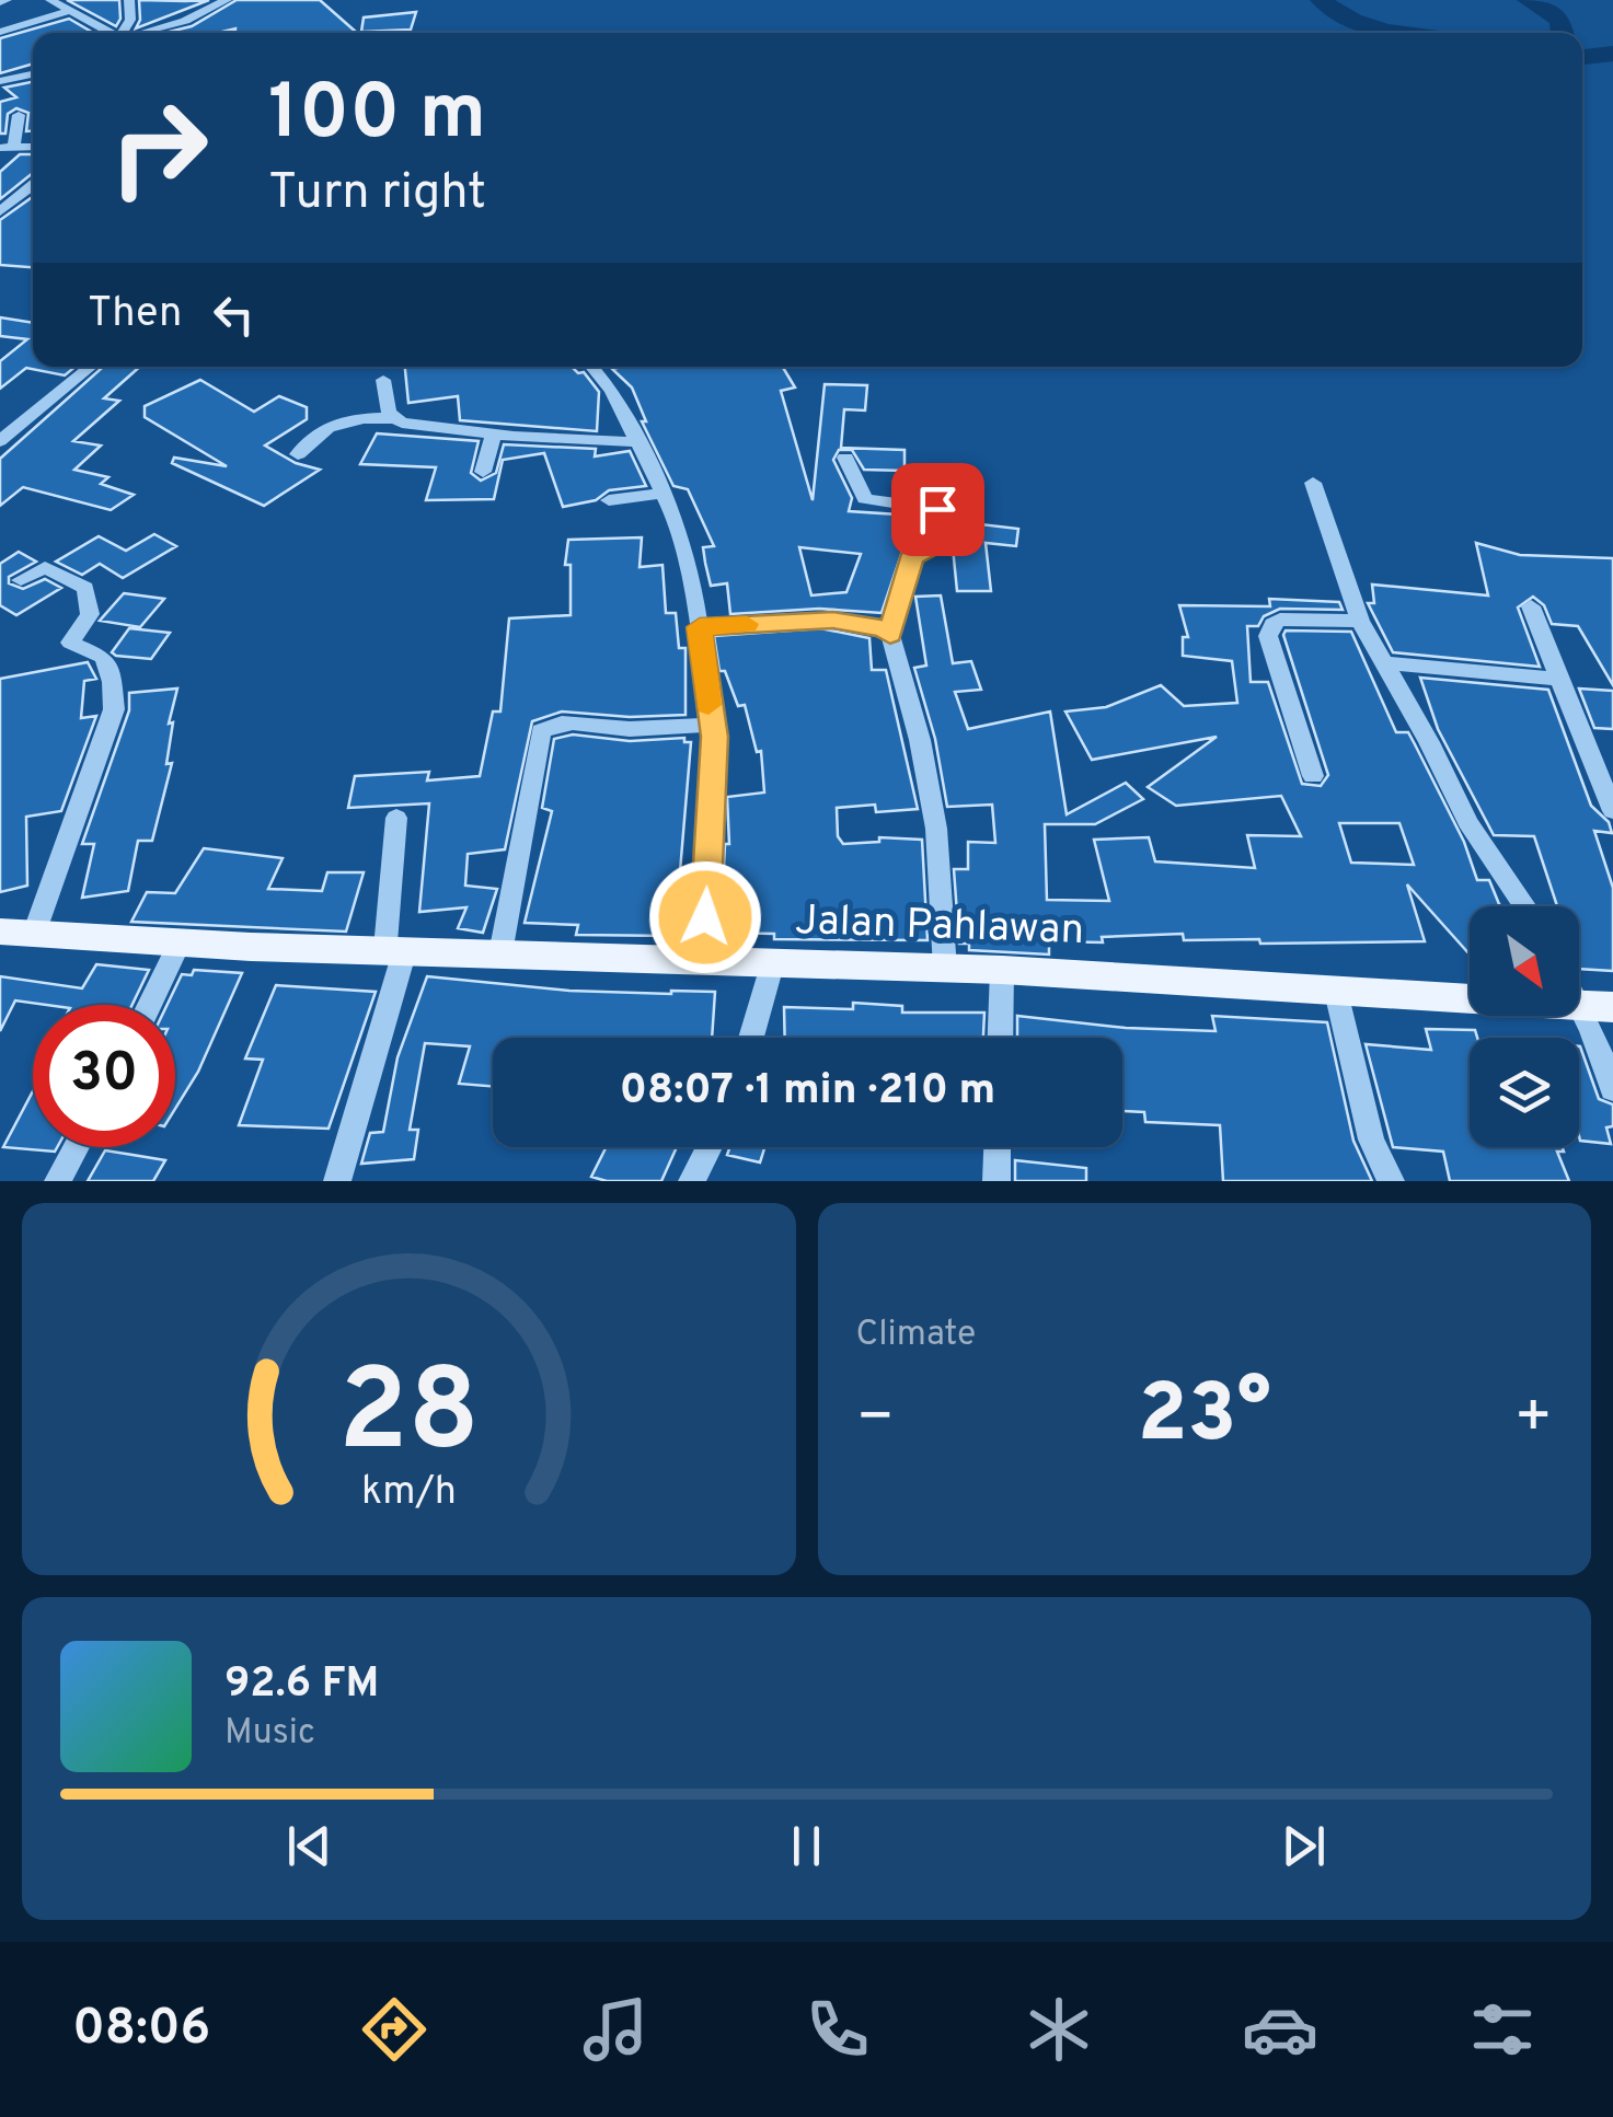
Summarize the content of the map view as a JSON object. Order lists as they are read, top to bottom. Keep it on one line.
{"streets":{"main road":["Jalan Pahlawan"]},"north":"bottom right","page":{"turn":["100 m","Turn right"],"then":"Then","limit":"30","trip":"08:07 · 1 min · 210 m","tile":"Climate","heat":["−","23°","+"],"song":["92.6 FM","Music"],"tabs":"08:06","gauge":["28","km/h"]}}
